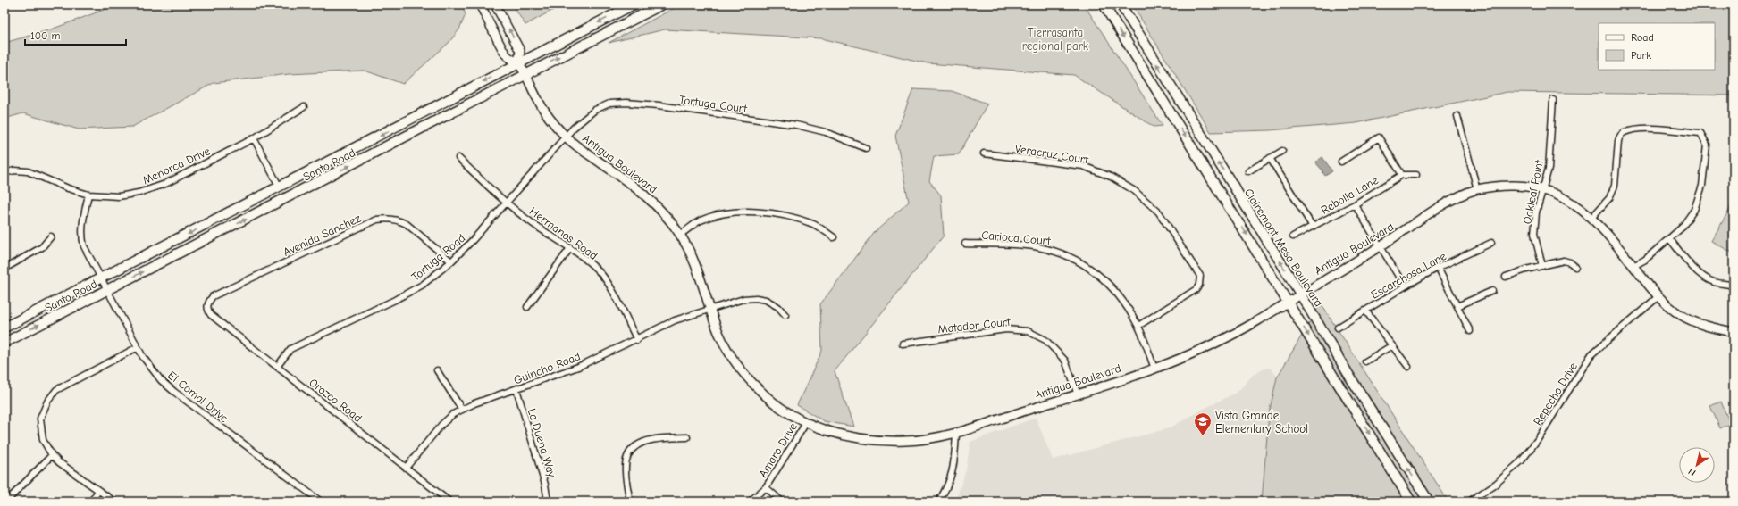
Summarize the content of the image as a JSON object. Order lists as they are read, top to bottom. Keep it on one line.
{"streets":{"main road":["Santo Road","Clairemont Mesa Boulevard"],"street":["Tortuga Court","Veracruz Court","Antigua Boulevard","Menorca Drive","Oakleaf Point","Rebolla Lane","Hermanos Road","Avenida Sanchez","Carioca Court","Tortuga Road","Escarchosa Lane","Matador Court","Guincho Road","Repecho Drive","El Comal Drive","Orozco Road","La Duena Way","Amaro Drive"]},"crossings":[["Tortuga Court","Antigua Boulevard"],["Tortuga Court","Tortuga Road"],["Veracruz Court","Carioca Court"],["Antigua Boulevard","Santo Road"],["Antigua Boulevard","Oakleaf Point"],["Antigua Boulevard","Carioca Court"],["Antigua Boulevard","Clairemont Mesa Boulevard"],["Antigua Boulevard","Tortuga Road"],["Antigua Boulevard","Matador Court"],["Antigua Boulevard","Guincho Road"],["Antigua Boulevard","Repecho Drive"],["Antigua Boulevard","Amaro Drive"],["Santo Road","El Comal Drive"],["Menorca Drive","El Comal Drive"],["Hermanos Road","Tortuga Road"],["Hermanos Road","Guincho Road"],["Avenida Sanchez","Tortuga Road"],["Avenida Sanchez","Orozco Road"],["Tortuga Road","Orozco Road"],["Guincho Road","Orozco Road"],["Guincho Road","La Duena Way"]],"parks":["Tierrasanta regional park"],"places":{"school or university":["Vista Grande Elementary School"]},"legend":["Road","Park"],"scale_bar":"100 m","north":"bottom left"}
